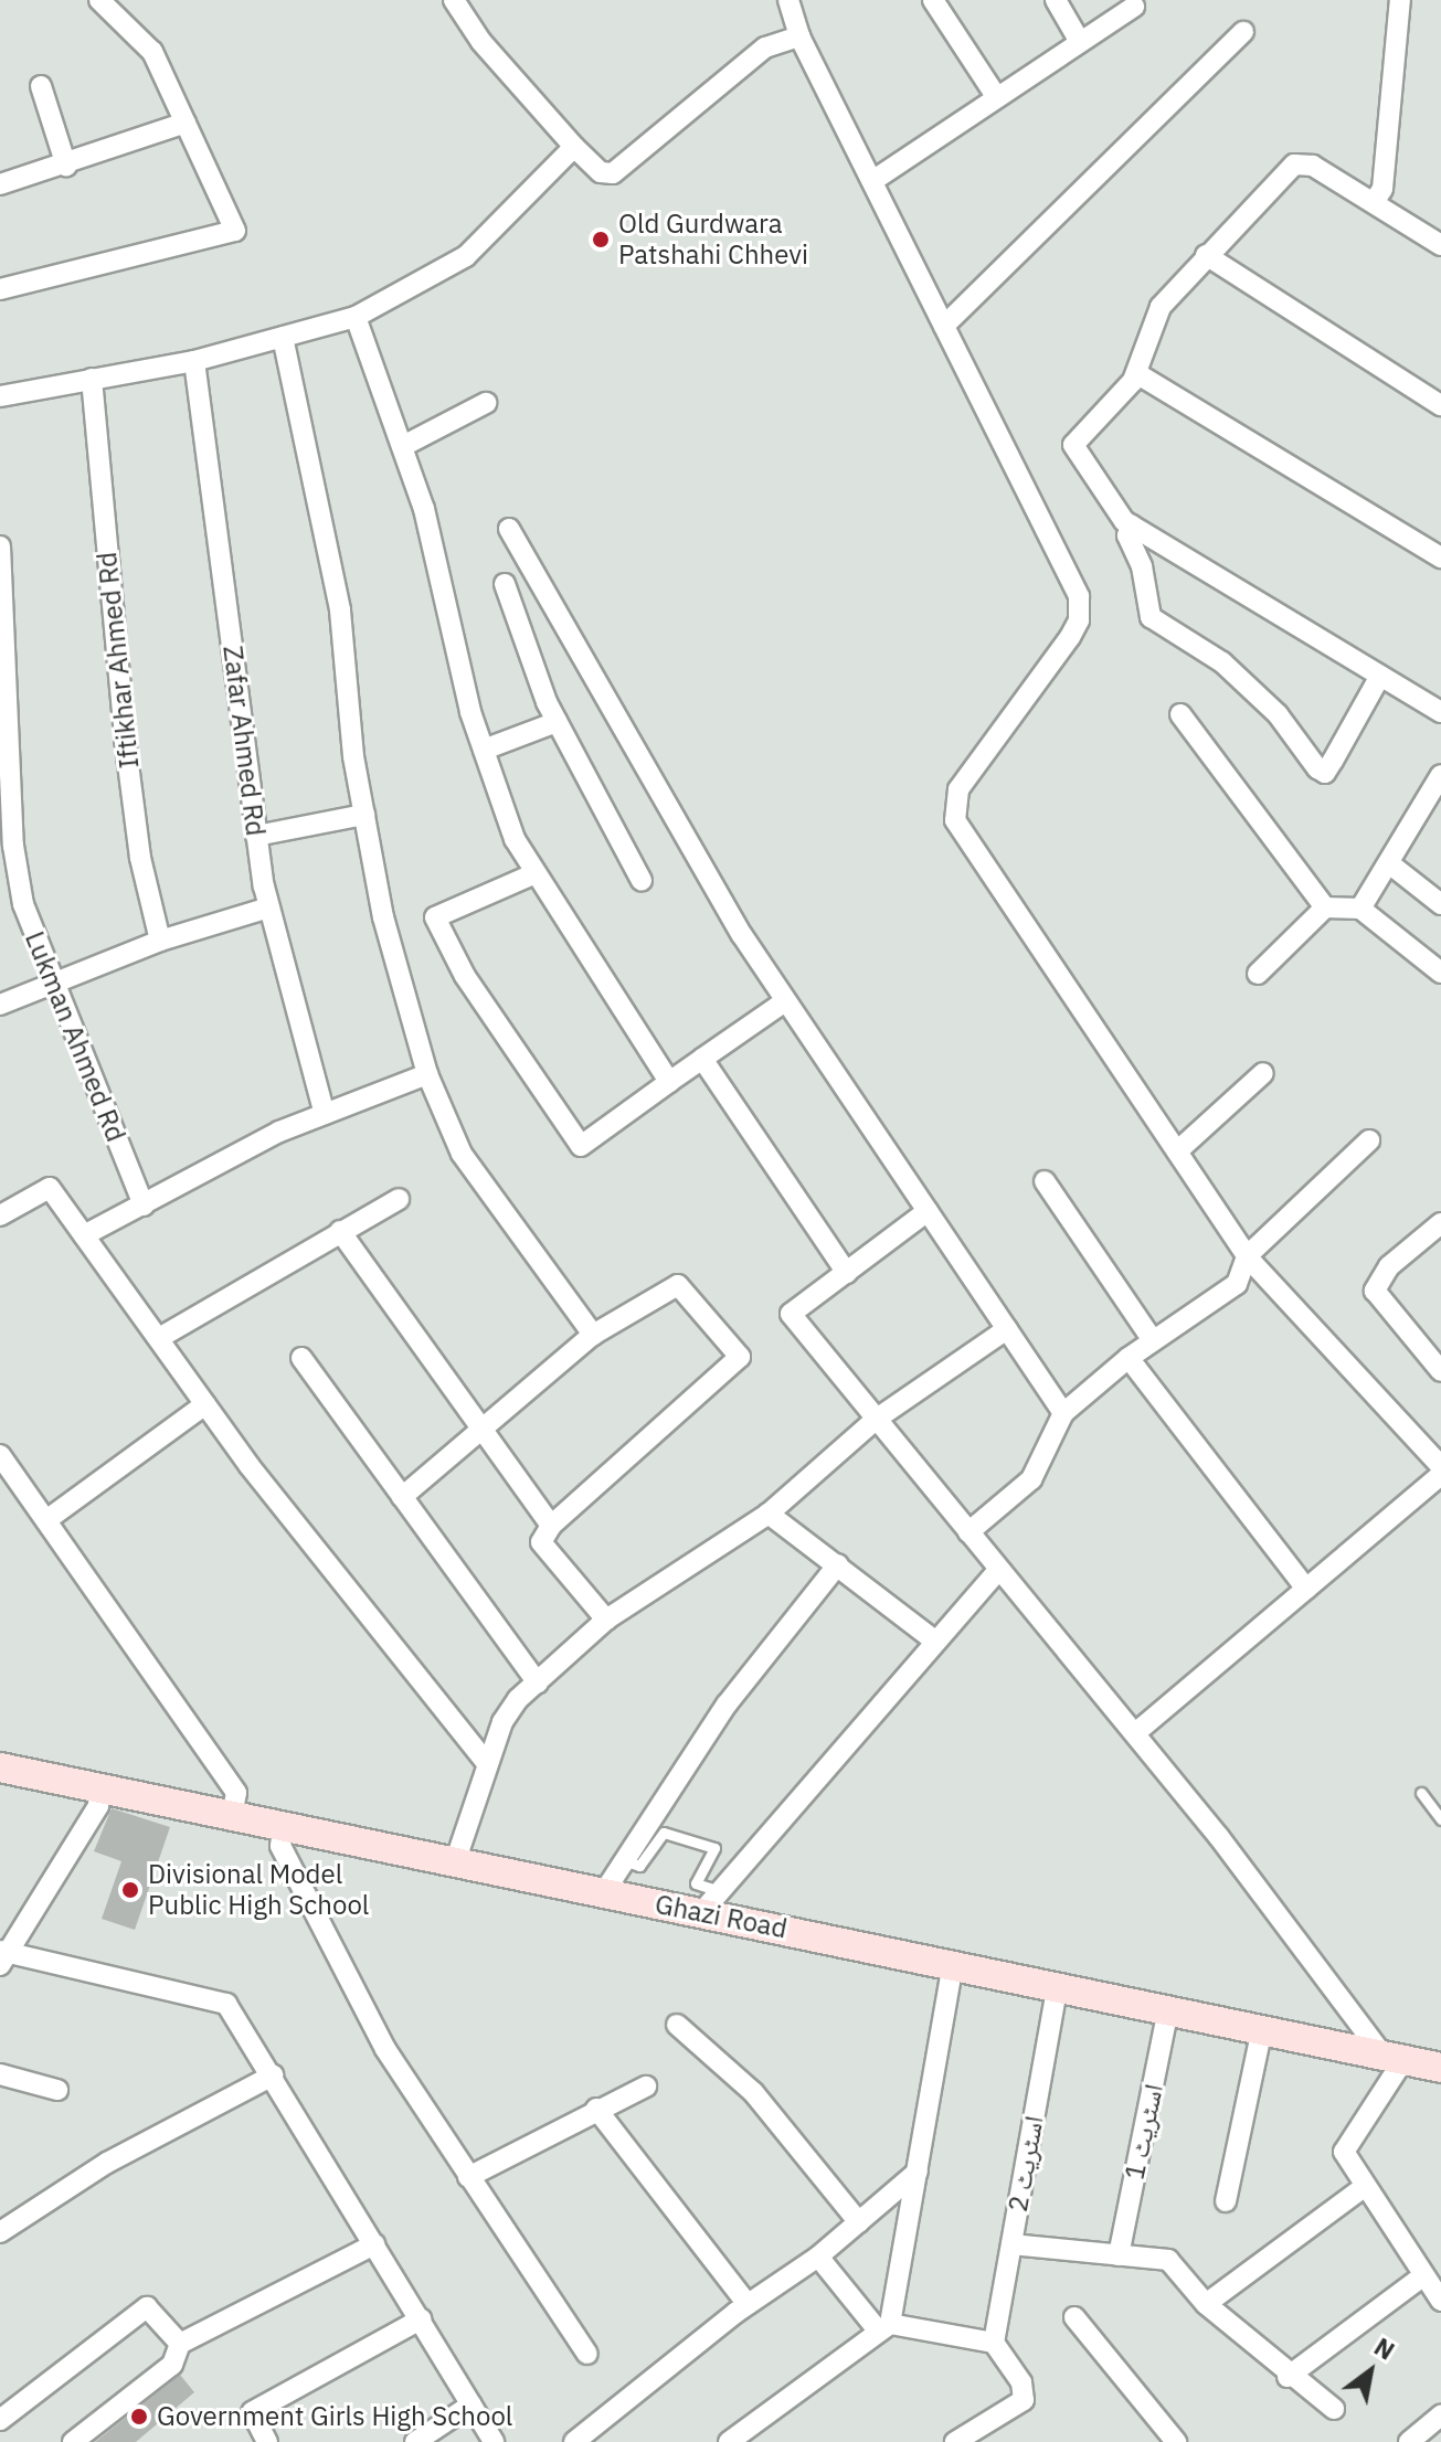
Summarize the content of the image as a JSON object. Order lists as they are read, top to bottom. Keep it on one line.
{"streets":{"main road":["Ghazi Road"],"street":["Iftikhar Ahmed Rd","Zafar Ahmed Rd","Lukman Ahmed Rd","اسٹریٹ 1","اسٹریٹ 2"]},"crossings":[["Ghazi Road","اسٹریٹ 1"],["Ghazi Road","اسٹریٹ 2"]],"places":["Old Gurdwara Patshahi Chhevi","Divisional Model Public High School","Government Girls High School"],"north":"top right"}
